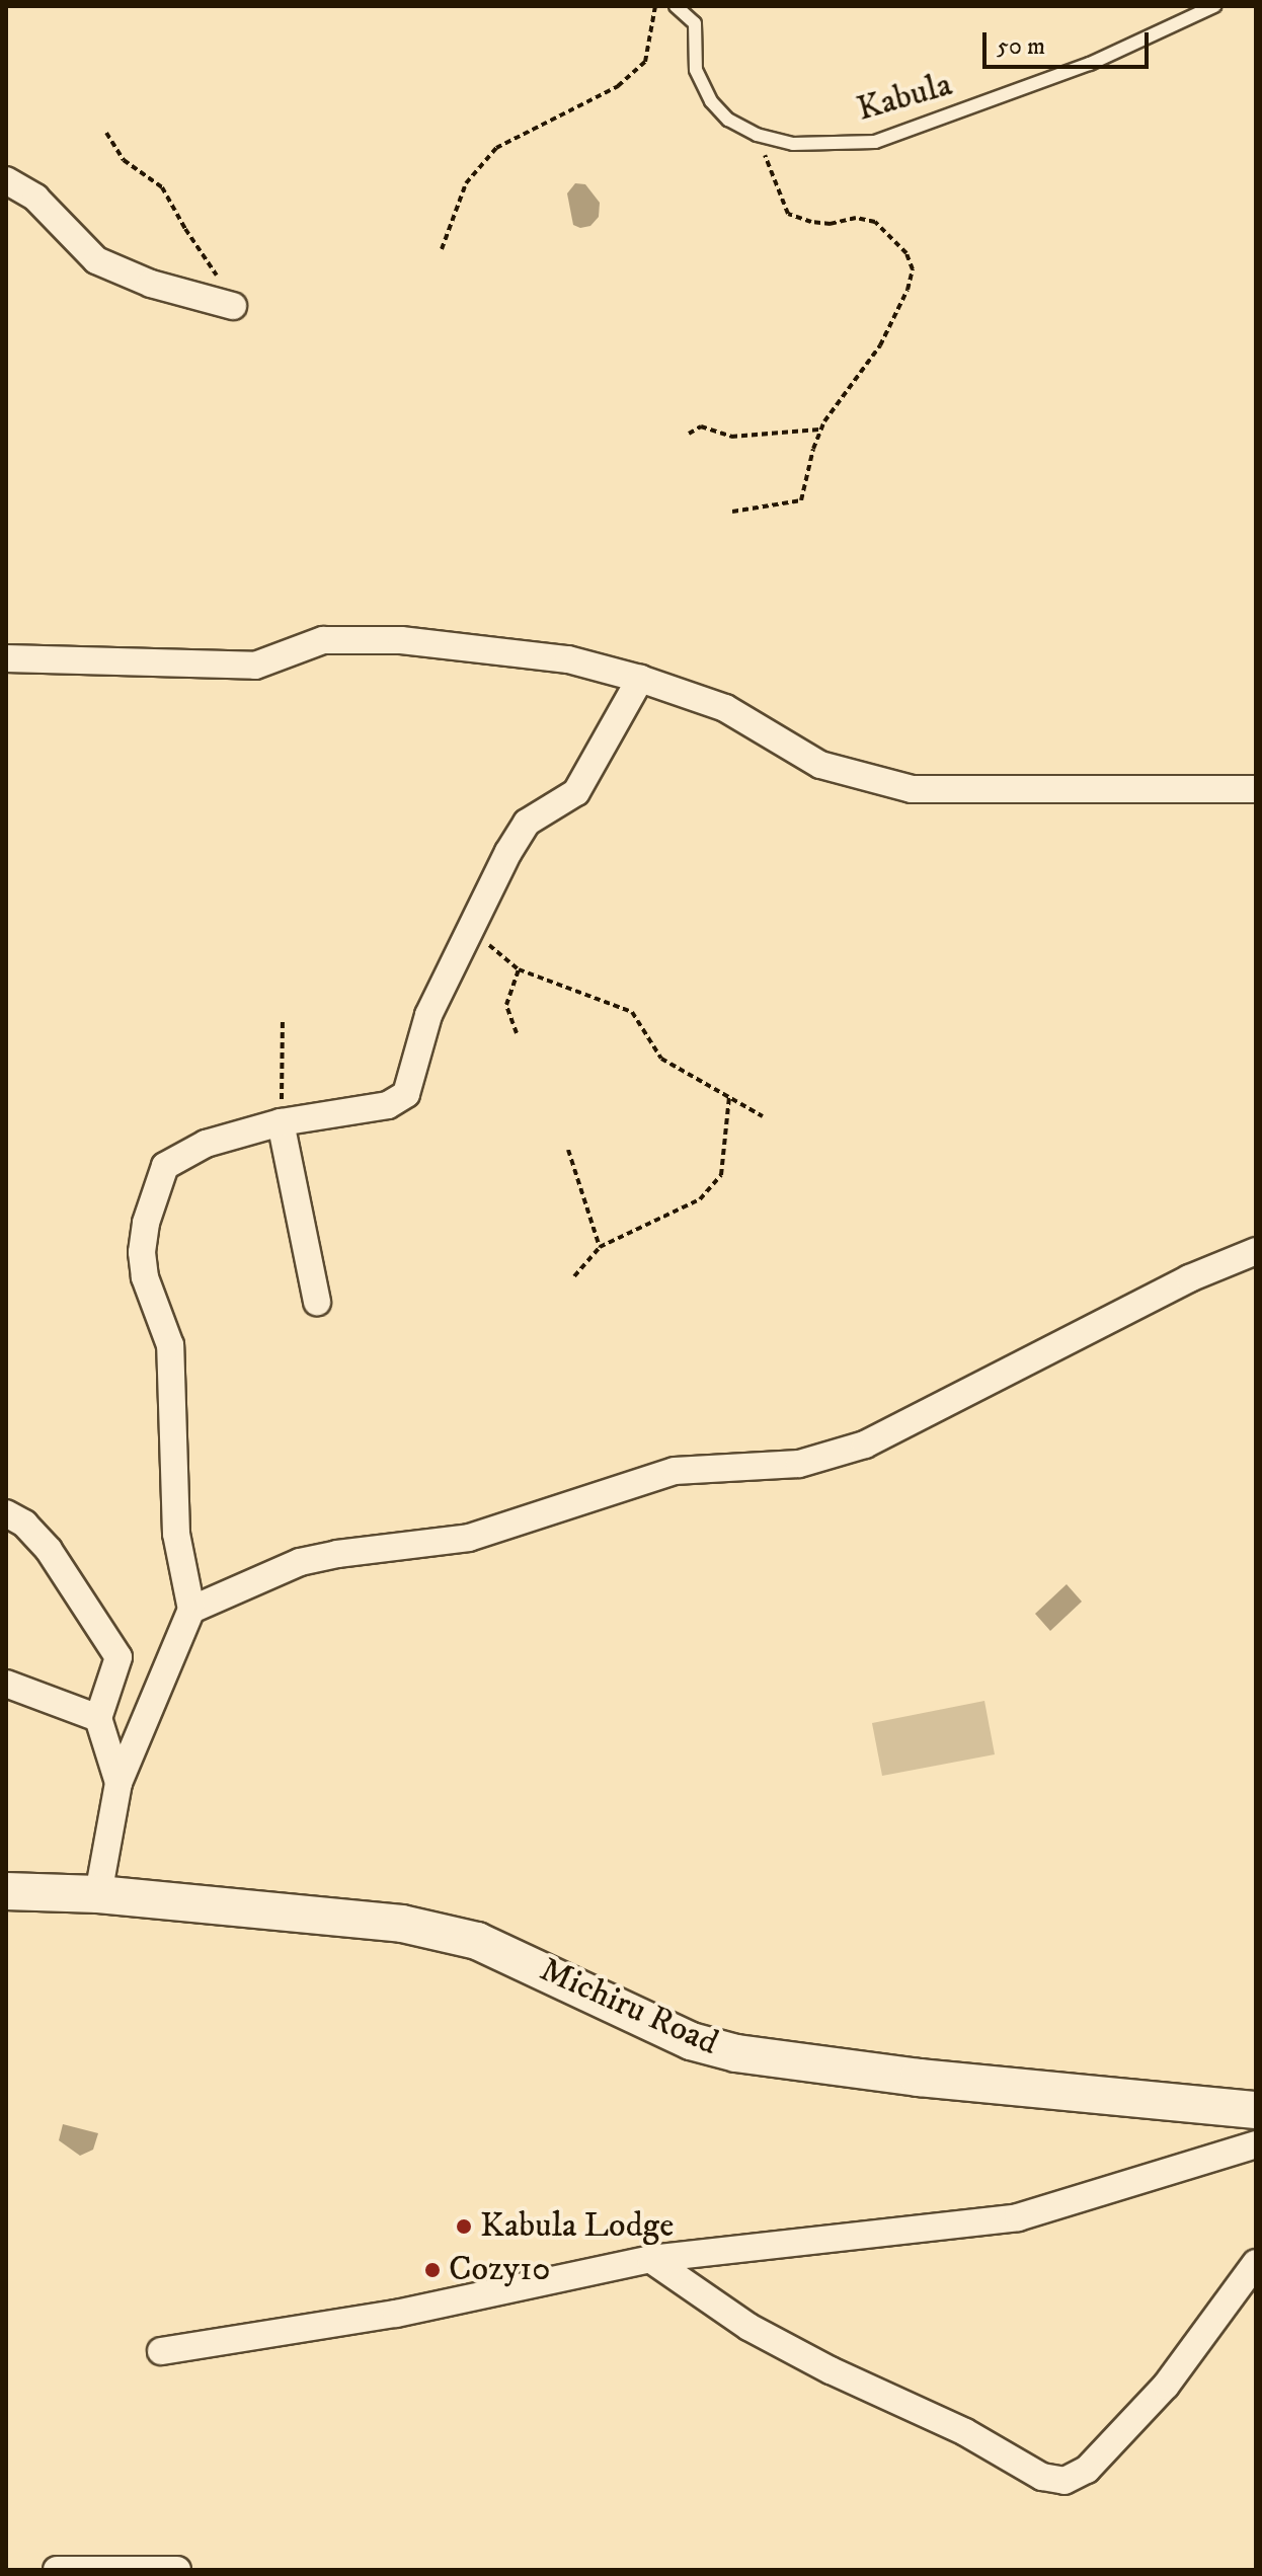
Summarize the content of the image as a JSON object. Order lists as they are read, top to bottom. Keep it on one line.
{"streets":{"street":["Michiru Road"],"lane":["Kabula"]},"places":["Kabula Lodge","Cozy10"],"scale_bar":"50 m"}
